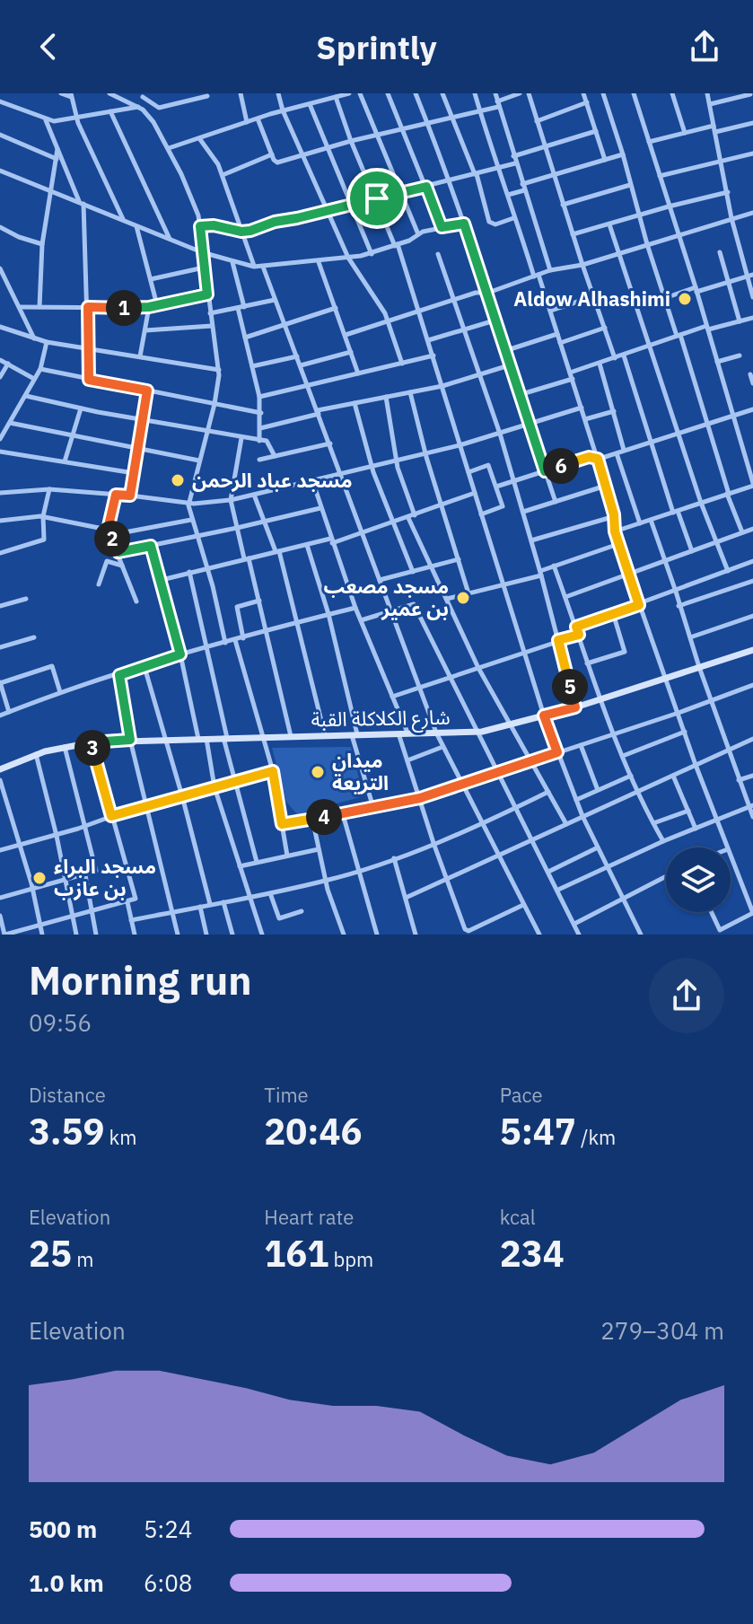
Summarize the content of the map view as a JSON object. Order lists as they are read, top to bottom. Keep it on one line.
{"streets":{"street":["شارع الكلاكلة القبة"]},"places":["Aldow Alhashimi","مسجد عباد الرحمن","مسجد مصعب بن عمير","ميدان التريعة","مسجد البراء بن عازب"],"page":{"header":"Sprintly","pins":["1","6","2","5","3","4"],"heading":["Morning run","09:56"],"stats":[["Distance","3.59 km"],["Time","20:46"],["Pace","5:47 /km"],["Elevation","25 m"],["Heart rate","161 bpm"],["kcal","234"]],"chart":["Elevation","279–304 m"],"list":[{"name":"500 m","note":"5:24"},{"name":"1.0 km","note":"6:08"}]}}
